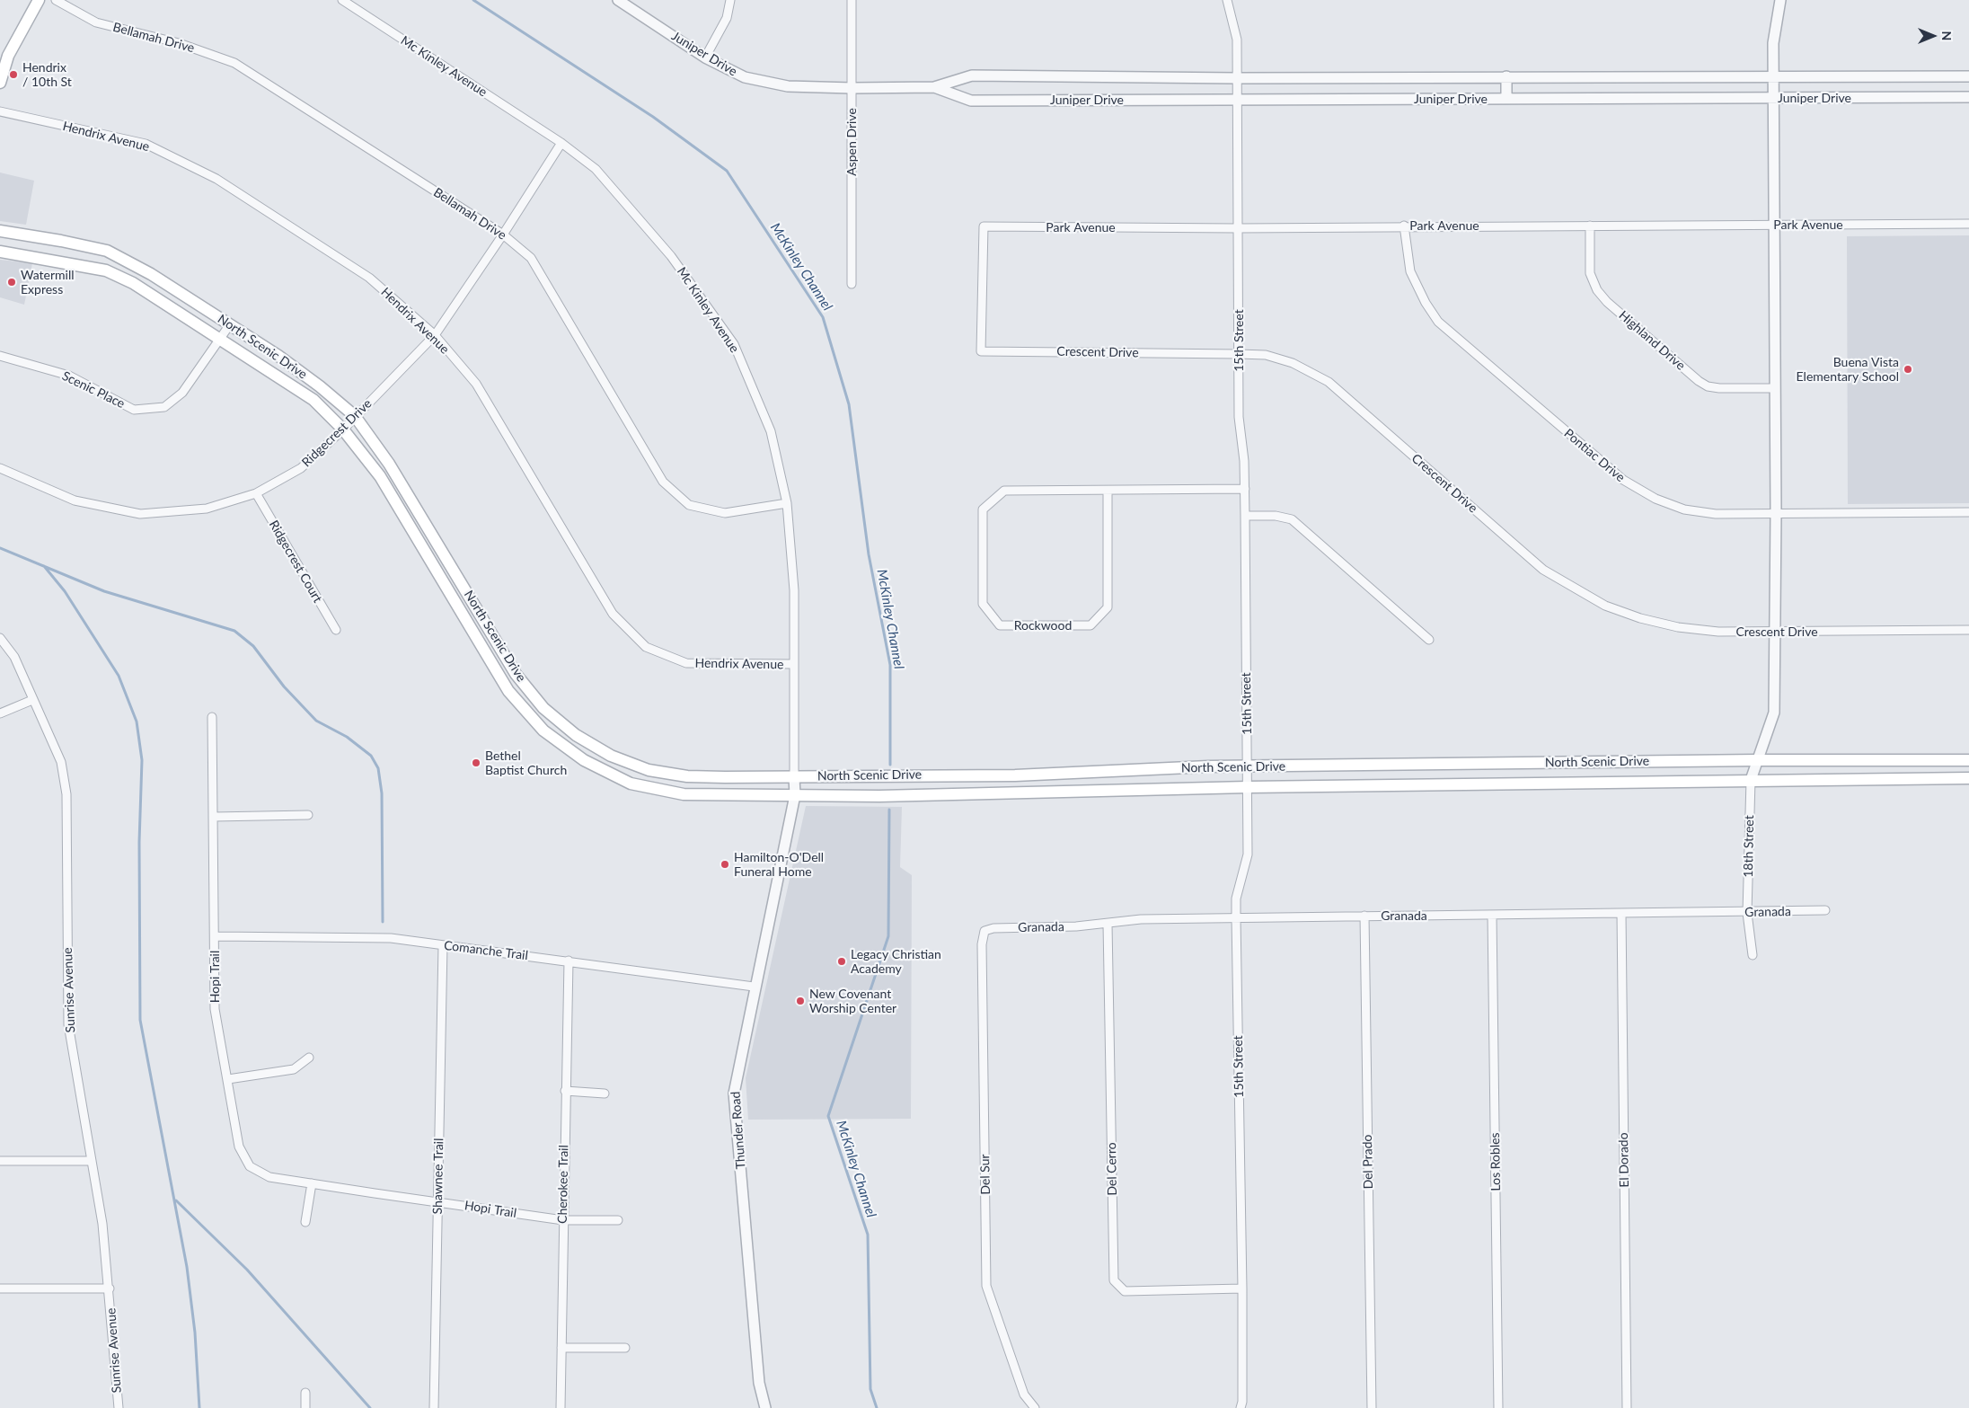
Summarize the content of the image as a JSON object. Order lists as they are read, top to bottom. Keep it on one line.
{"streets":{"main road":["North Scenic Drive"],"street":["Bellamah Drive","Juniper Drive","Mc Kinley Avenue","Hendrix Avenue","Aspen Drive","Park Avenue","15th Street","Highland Drive","Crescent Drive","Scenic Place","Ridgecrest Drive","Pontiac Drive","Ridgecrest Court","Rockwood","18th Street","Granada","Comanche Trail","Hopi Trail","Sunrise Avenue","Thunder Road","El Dorado","Del Prado","Los Robles","Del Cerro","Del Sur","Shawnee Trail","Cherokee Trail"]},"crossings":[["Bellamah Drive","Mc Kinley Avenue"],["Bellamah Drive","Ridgecrest Drive"],["Juniper Drive","Aspen Drive"],["Juniper Drive","15th Street"],["Mc Kinley Avenue","Hendrix Avenue"],["Mc Kinley Avenue","North Scenic Drive"],["Mc Kinley Avenue","Ridgecrest Drive"],["Mc Kinley Avenue","Thunder Road"],["Hendrix Avenue","Ridgecrest Drive"],["Park Avenue","15th Street"],["Park Avenue","Highland Drive"],["Park Avenue","Crescent Drive"],["Park Avenue","Pontiac Drive"],["15th Street","North Scenic Drive"],["15th Street","Crescent Drive"],["15th Street","Rockwood"],["15th Street","Granada"],["15th Street","Del Cerro"],["North Scenic Drive","Scenic Place"],["North Scenic Drive","Ridgecrest Drive"],["North Scenic Drive","18th Street"],["North Scenic Drive","Thunder Road"],["Ridgecrest Drive","Ridgecrest Court"],["18th Street","Granada"],["Granada","El Dorado"],["Granada","Del Prado"],["Granada","Los Robles"],["Granada","Del Cerro"],["Granada","Del Sur"],["Comanche Trail","Hopi Trail"],["Comanche Trail","Thunder Road"],["Comanche Trail","Shawnee Trail"],["Comanche Trail","Cherokee Trail"],["Hopi Trail","Shawnee Trail"],["Hopi Trail","Cherokee Trail"]],"water":["McKinley Channel"],"places":["Hendrix / 10th St","Watermill Express","Buena Vista Elementary School","Bethel Baptist Church","Hamilton-O'Dell Funeral Home","Legacy Christian Academy","New Covenant Worship Center"],"north":"right"}
